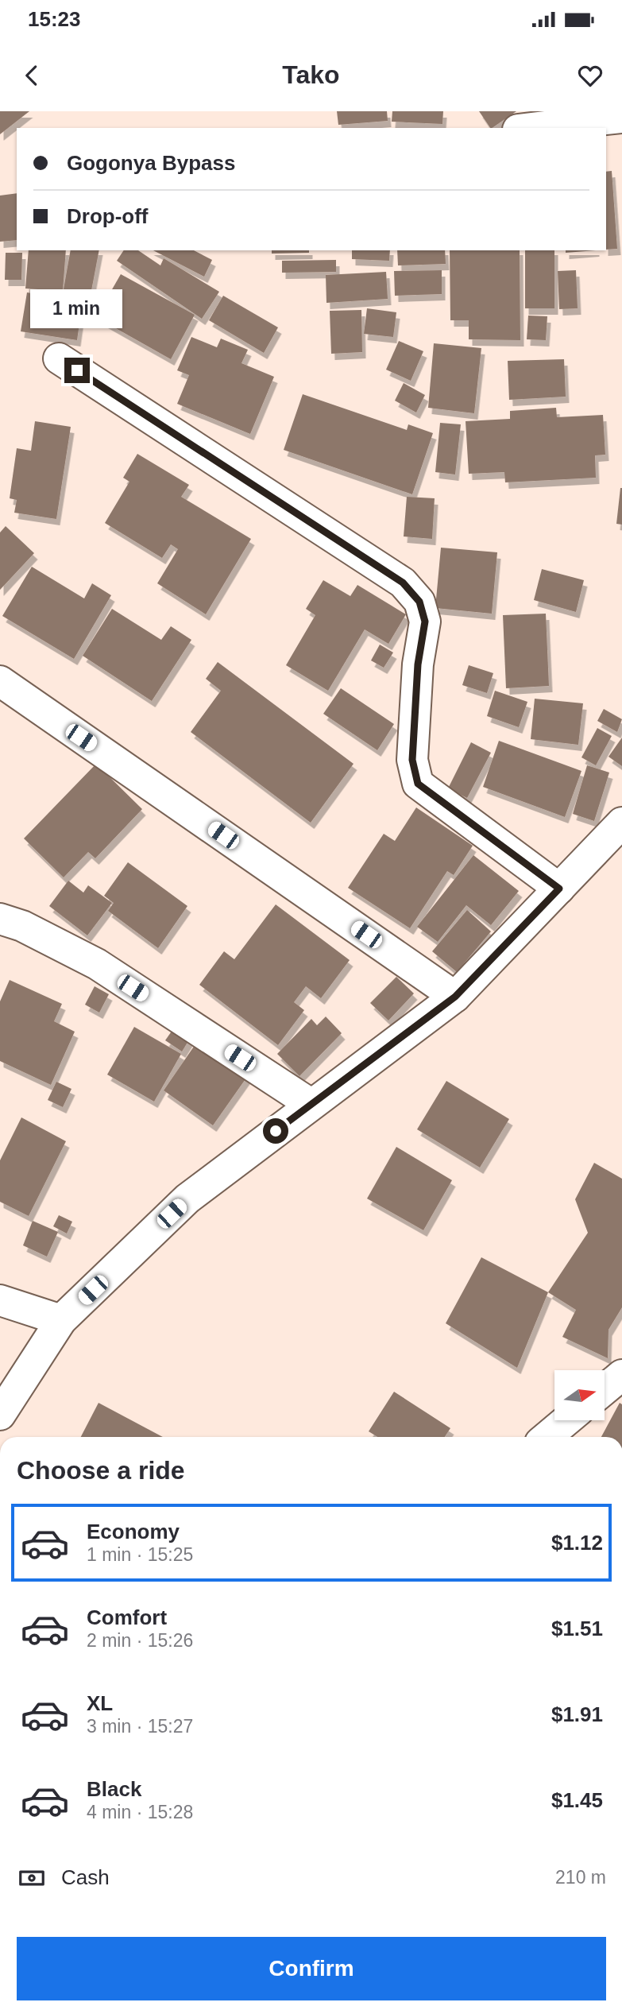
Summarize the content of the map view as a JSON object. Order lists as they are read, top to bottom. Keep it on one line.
{"north":"right","page":{"status":"15:23","header":"Tako","banner":["Gogonya Bypass","Drop-off"],"bubble":"1 min","heading":"Choose a ride","list":[{"name":"Economy","note":"1 min · 15:25","value":"$1.12"},{"name":"Comfort","note":"2 min · 15:26","value":"$1.51"},{"name":"XL","note":"3 min · 15:27","value":"$1.91"},{"name":"Black","note":"4 min · 15:28","value":"$1.45"}],"pay":["Cash","210 m"],"buttons":"Confirm"}}
